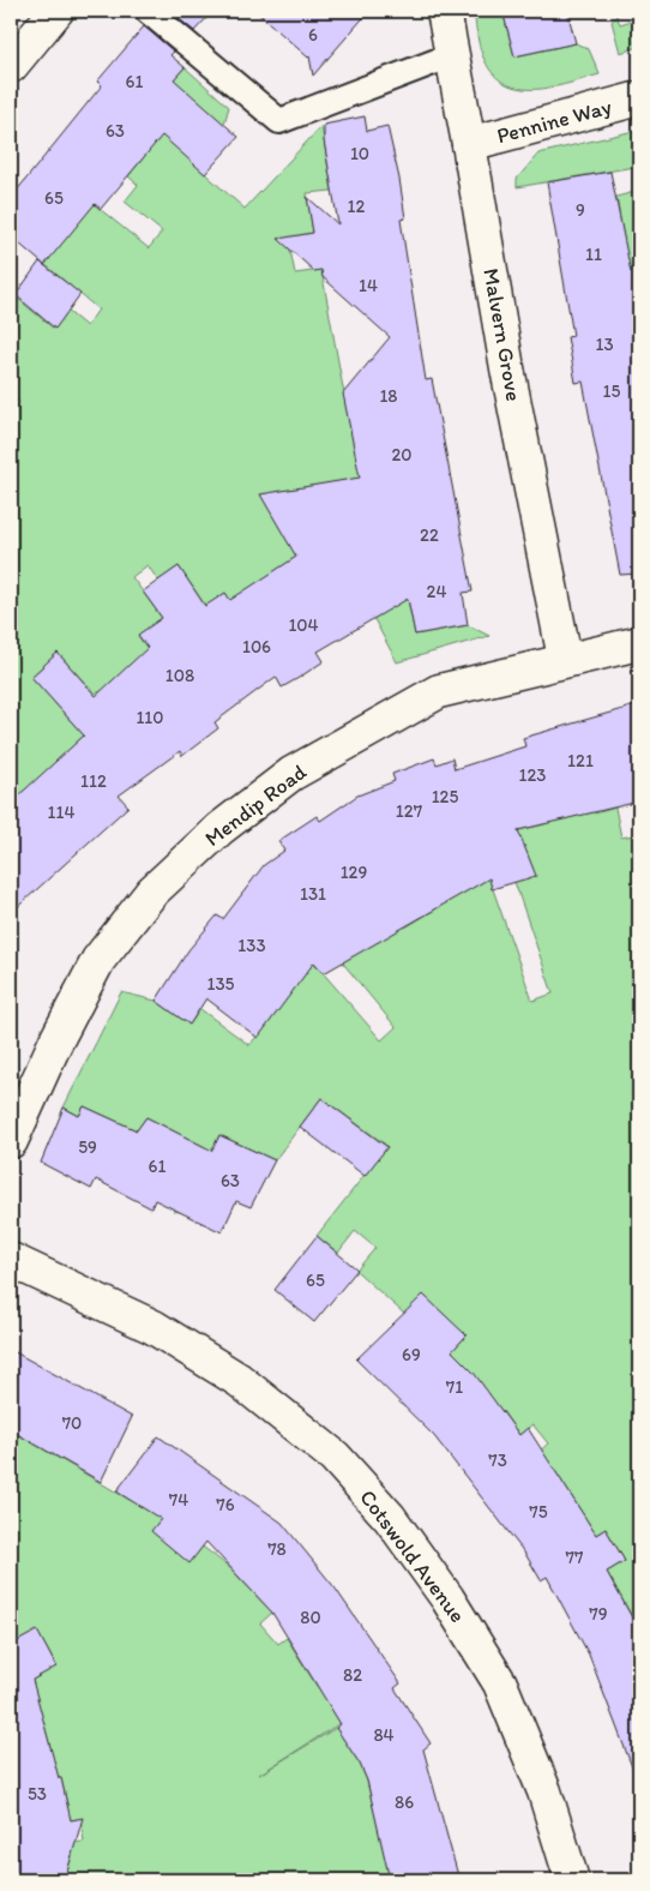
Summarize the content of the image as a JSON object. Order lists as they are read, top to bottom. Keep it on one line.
{"streets":{"street":["Pennine Way","Malvern Grove","Mendip Road","Cotswold Avenue"]},"crossings":[["Pennine Way","Malvern Grove"],["Malvern Grove","Mendip Road"]],"house_numbers":["6","61","63","10","65","12","9","11","14","13","15","18","20","22","24","104","106","108","110","121","123","112","125","127","114","129","131","133","135","59","61","63","65","69","71","70","73","74","76","75","78","77","79","80","82","84","53","86"]}
